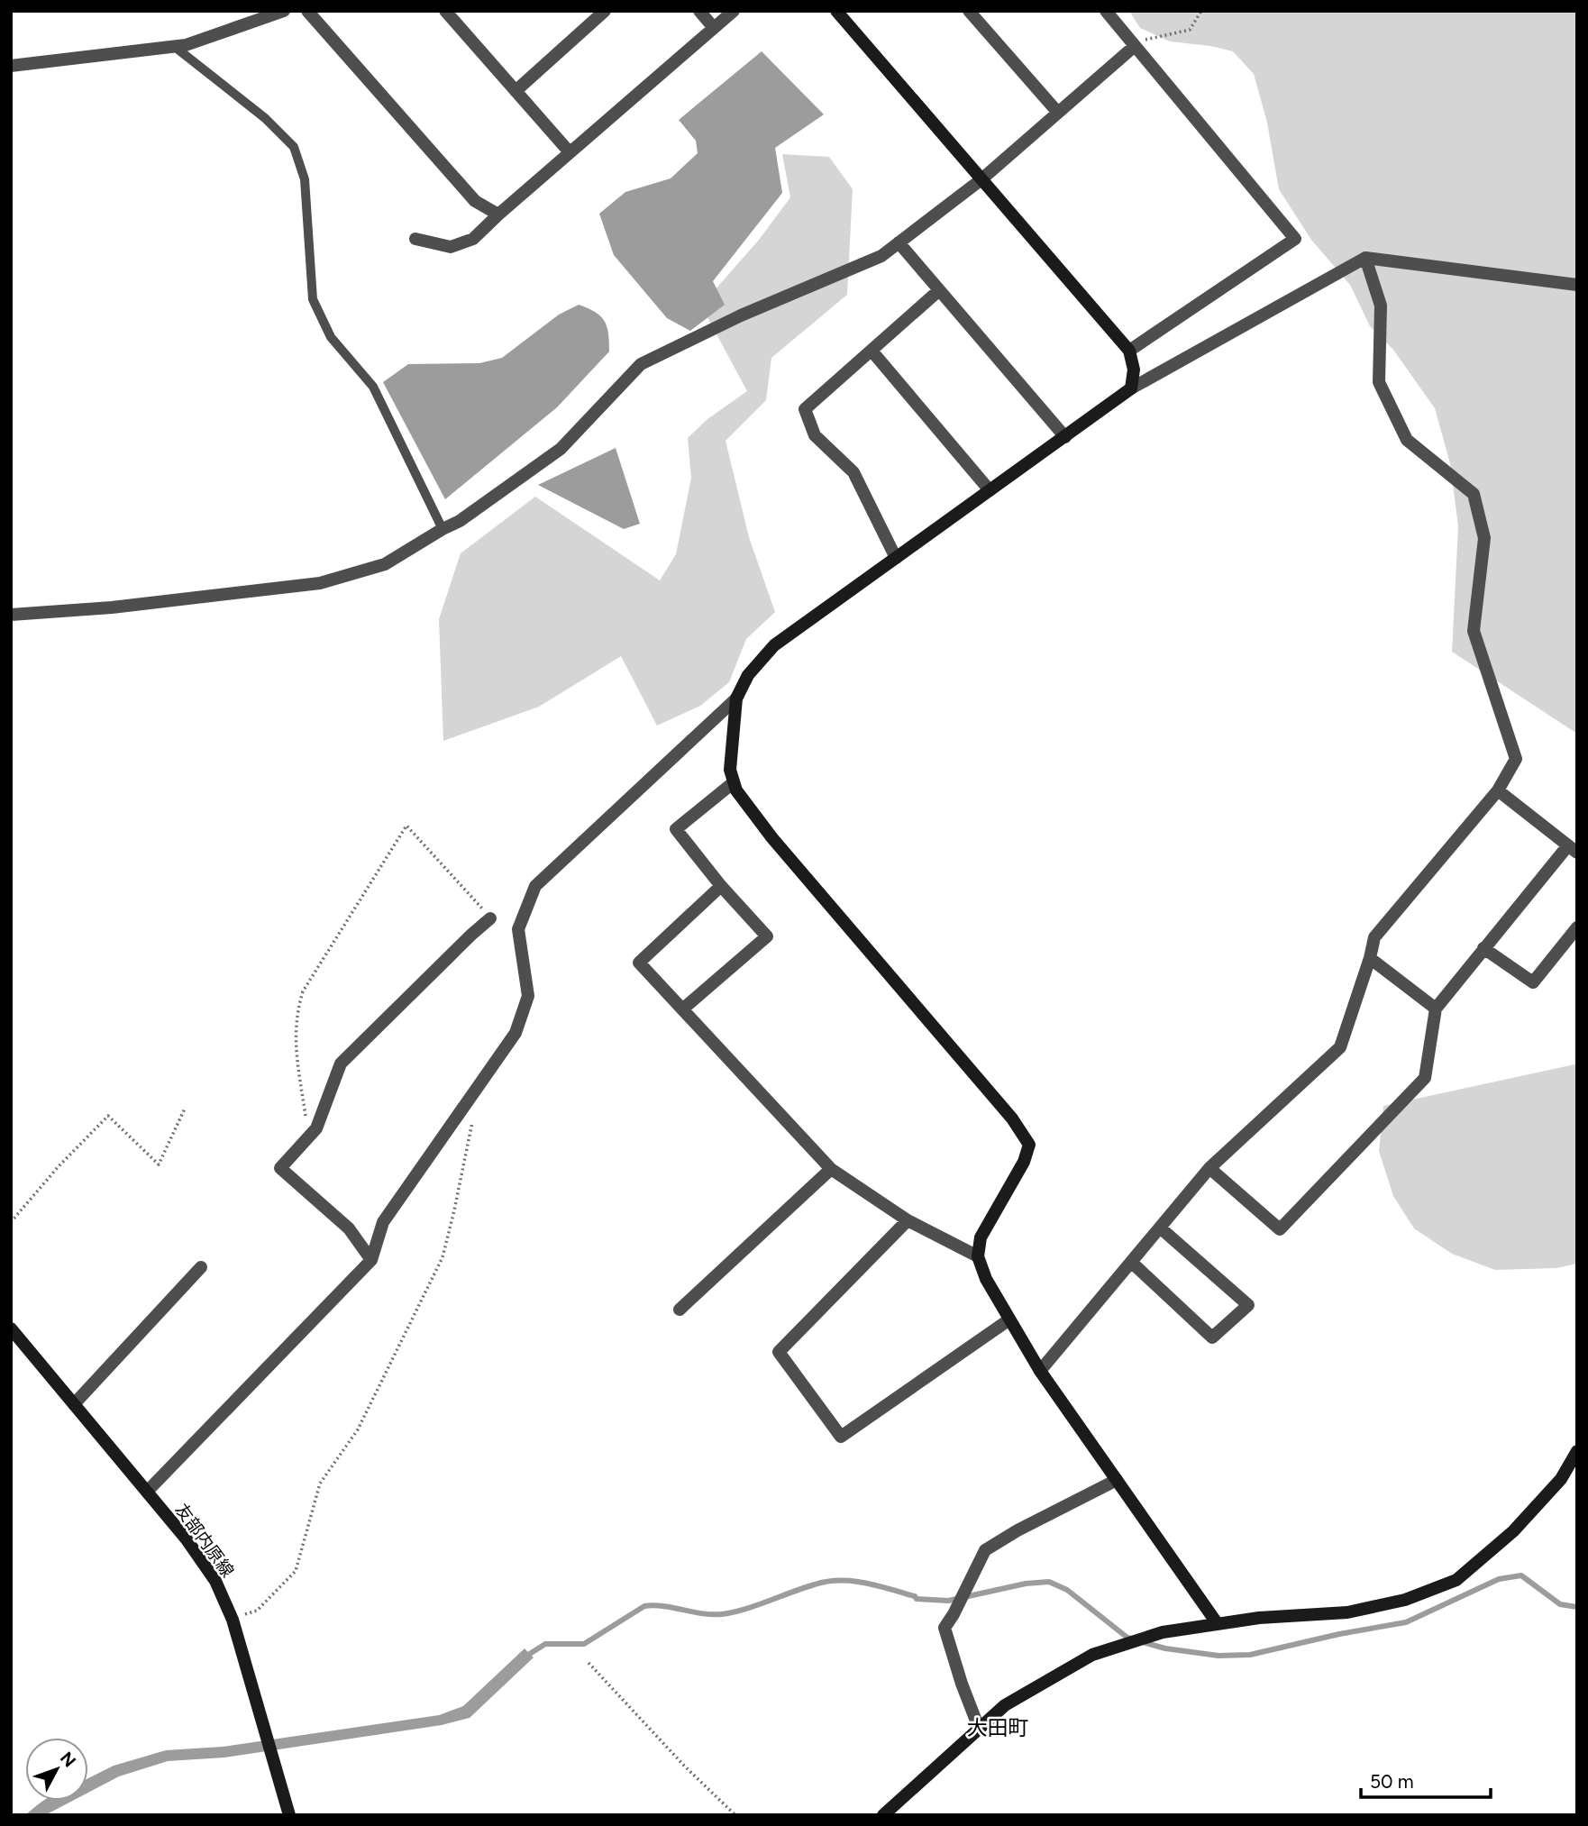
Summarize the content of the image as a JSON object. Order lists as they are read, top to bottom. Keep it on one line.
{"streets":{"street":["友部内原線"]},"districts":["大田町"],"scale_bar":"50 m","north":"top right"}
